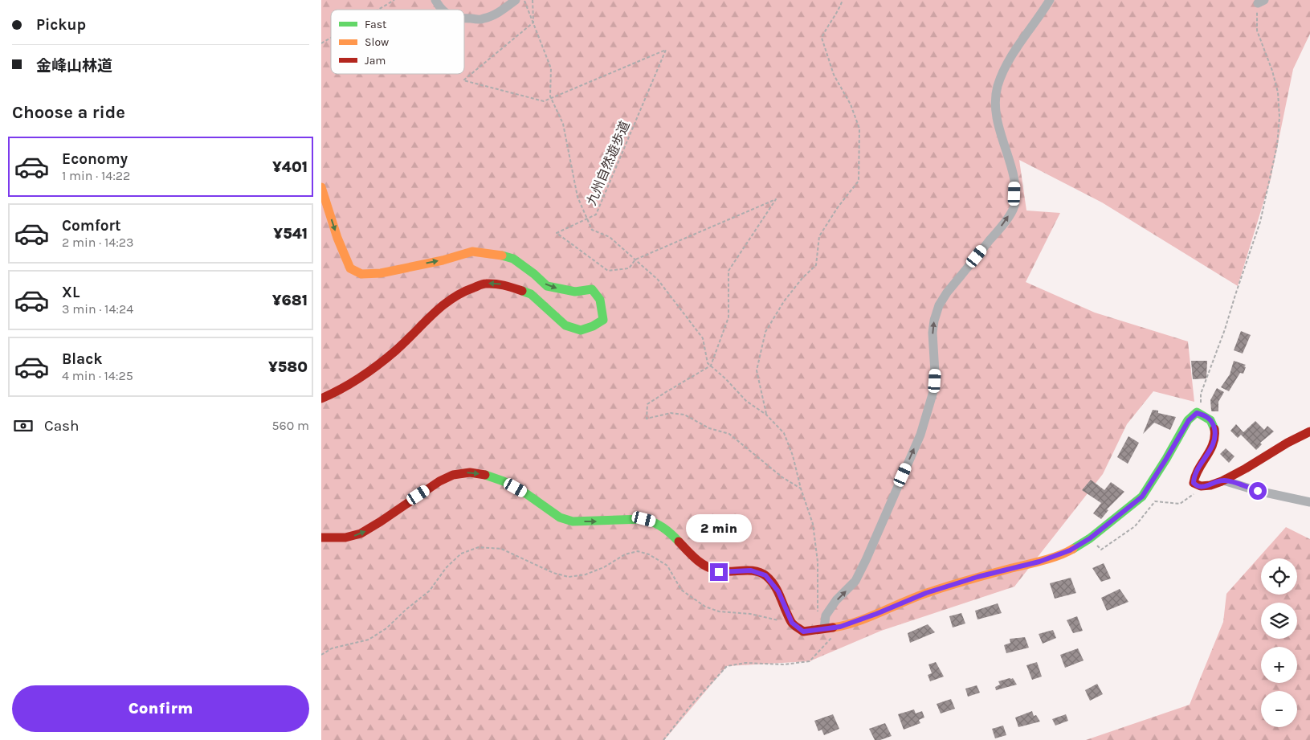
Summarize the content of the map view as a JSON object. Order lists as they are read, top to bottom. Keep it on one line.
{"streets":{"path":["九州自然遊歩道"]},"legend":["Fast","Slow","Jam"],"page":{"banner":["Pickup","金峰山林道"],"heading":"Choose a ride","list":[{"name":"Economy","note":"1 min · 14:22","value":"¥401"},{"name":"Comfort","note":"2 min · 14:23","value":"¥541"},{"name":"XL","note":"3 min · 14:24","value":"¥681"},{"name":"Black","note":"4 min · 14:25","value":"¥580"}],"pay":["Cash","560 m"],"bubble":"2 min","map_buttons":["+","−"],"buttons":"Confirm"}}
